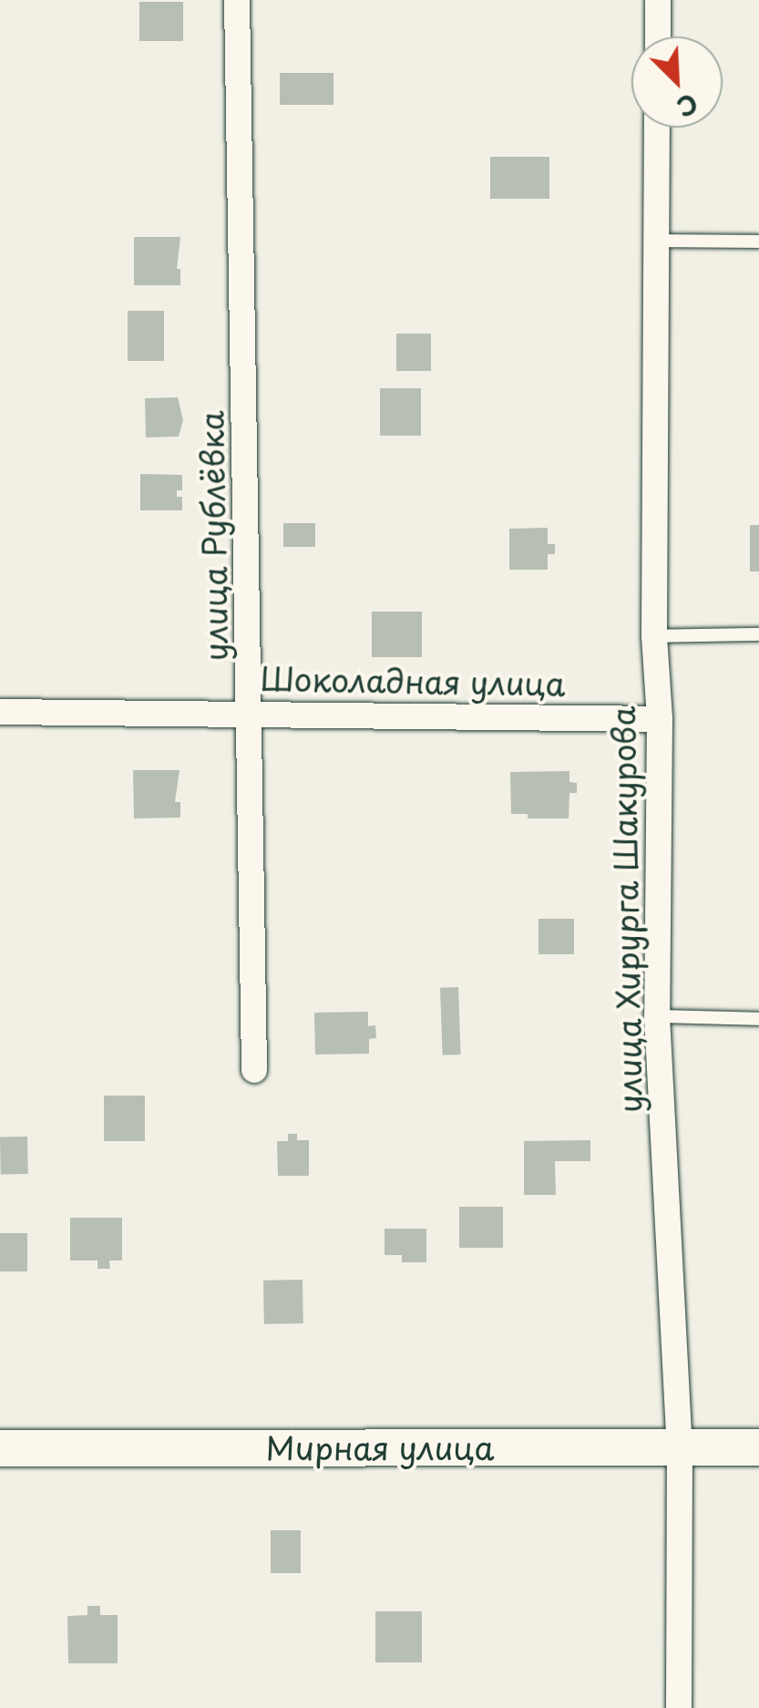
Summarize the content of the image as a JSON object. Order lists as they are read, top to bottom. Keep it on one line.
{"streets":{"street":["улица Рублёвка","Шоколадная улица","улица Хирурга Шакурова","Мирная улица"]},"crossings":[["улица Рублёвка","Шоколадная улица"],["Шоколадная улица","улица Хирурга Шакурова"],["улица Хирурга Шакурова","Мирная улица"]],"north":"bottom right"}
